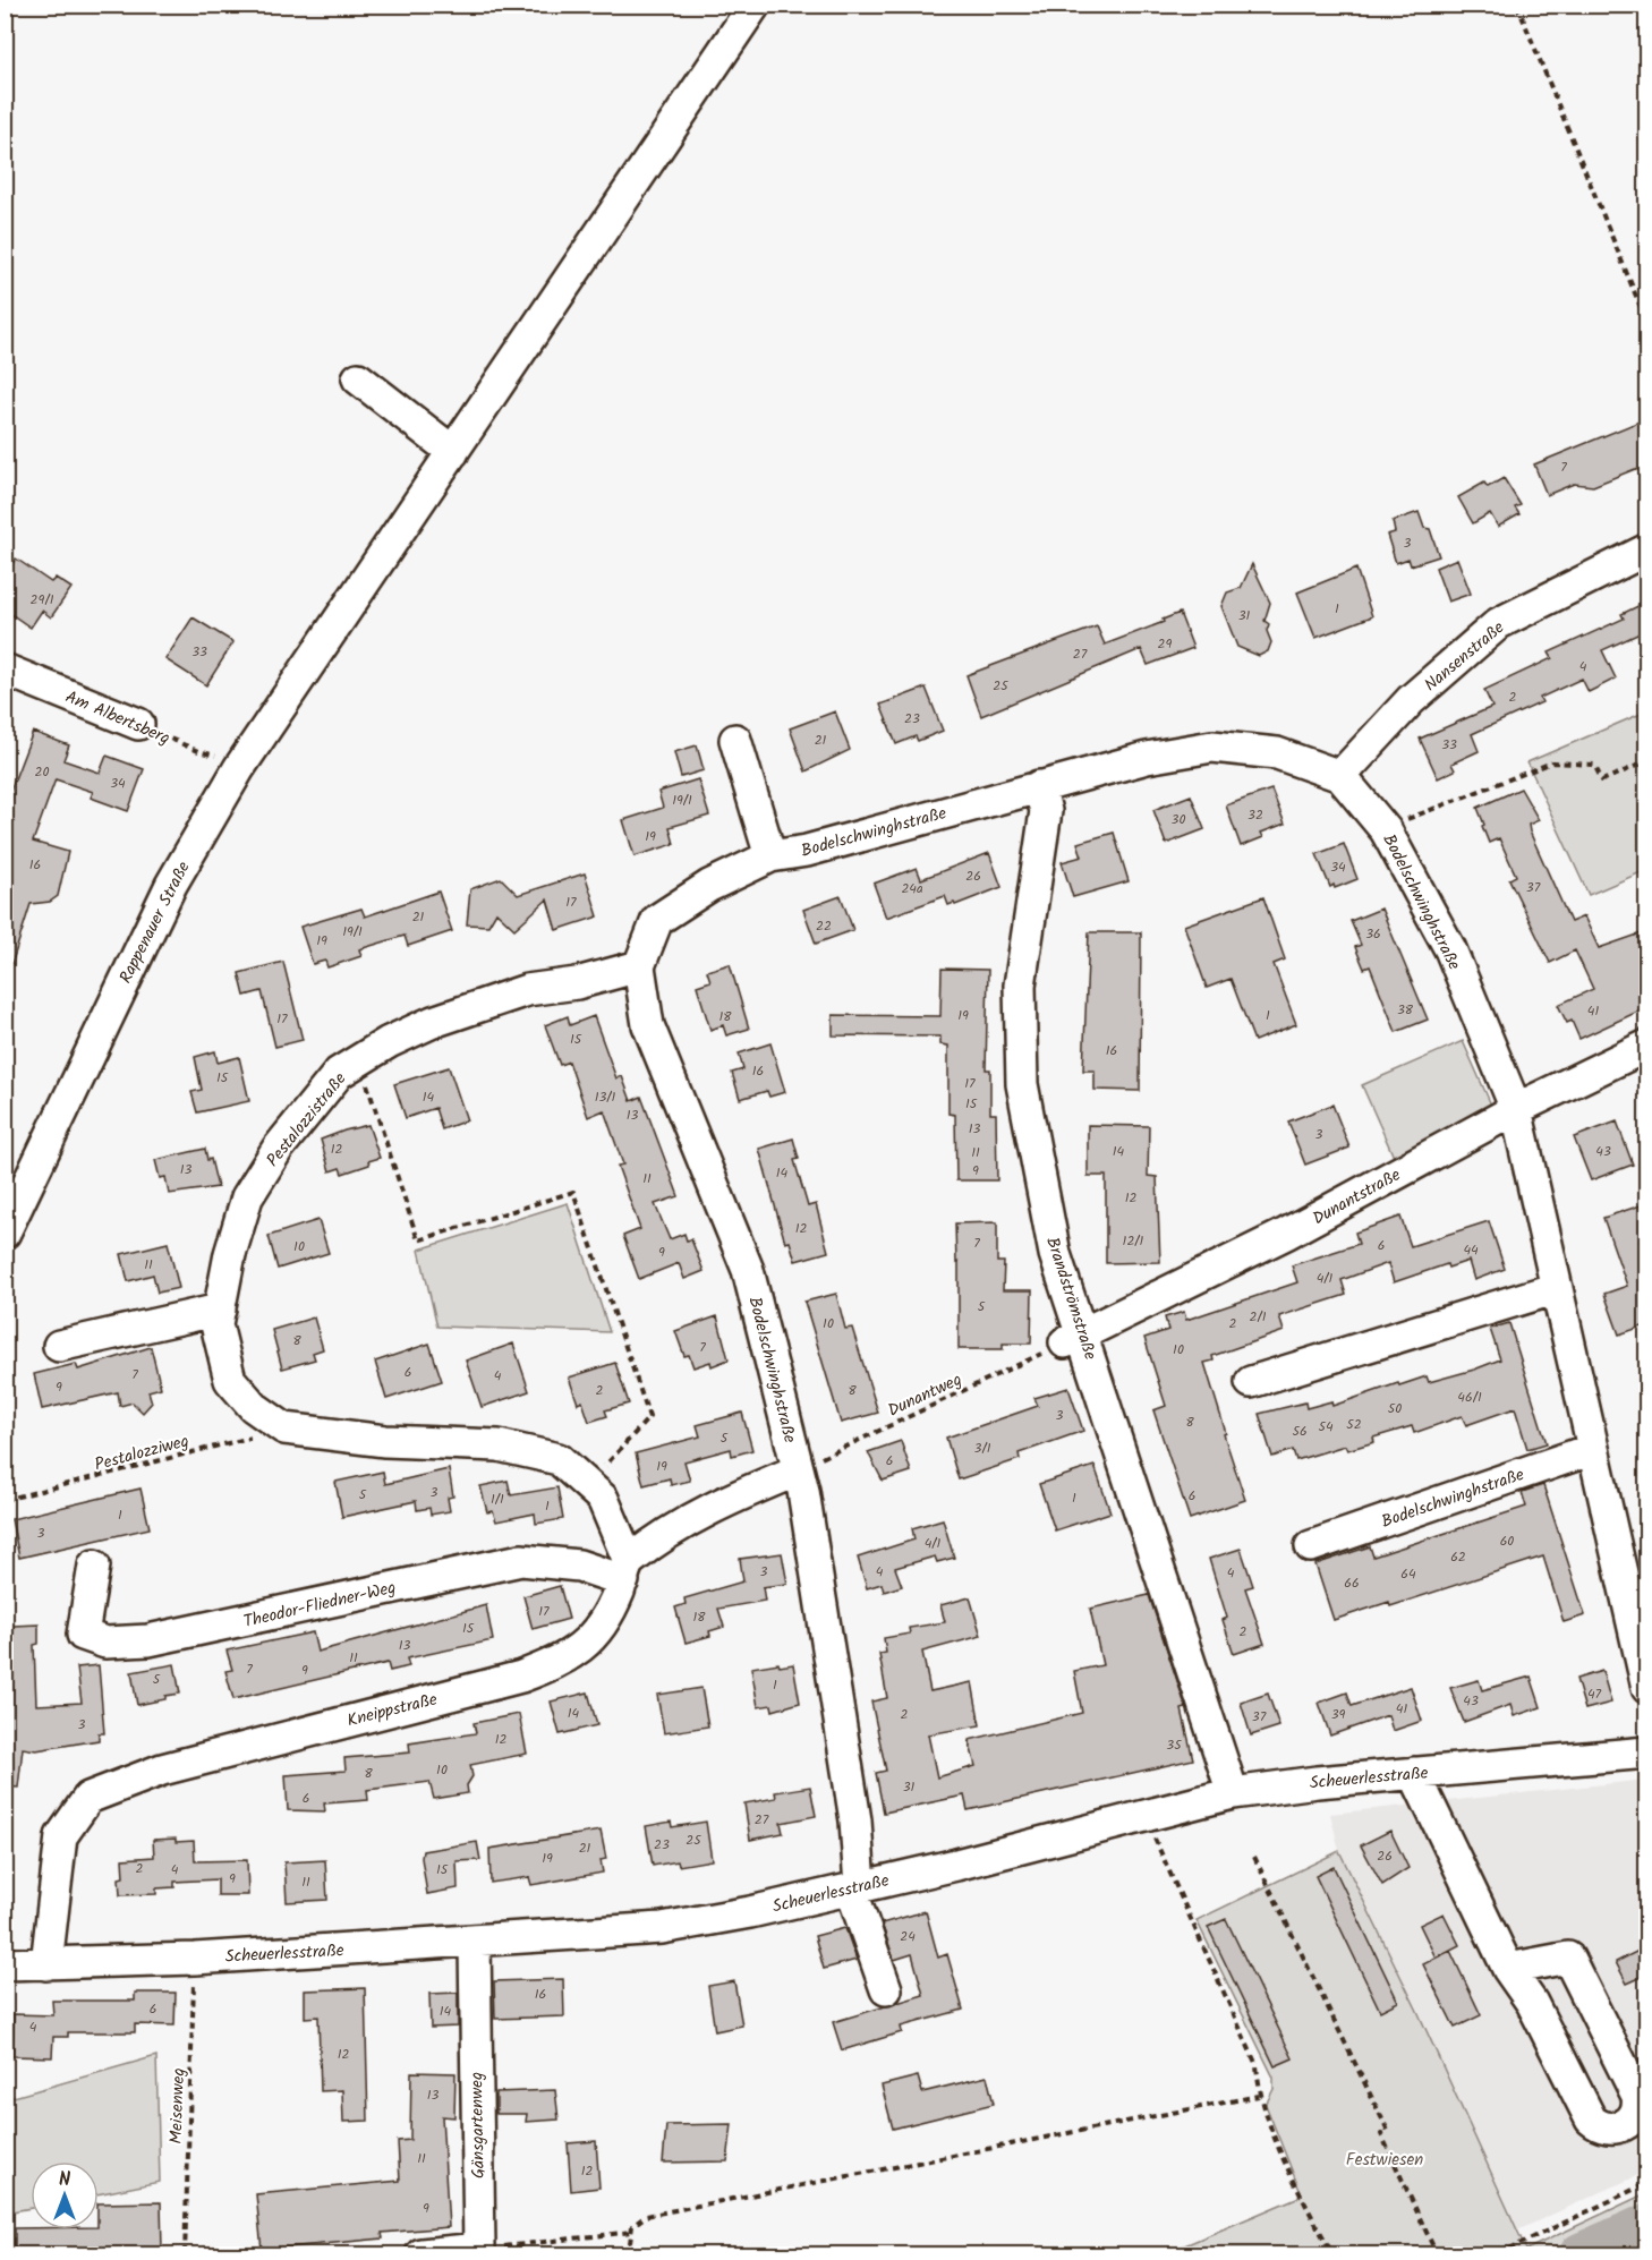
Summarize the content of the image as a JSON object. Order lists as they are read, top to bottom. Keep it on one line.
{"streets":{"street":["Nansenstraße","Am Albertsberg","Bodelschwinghstraße","Rappenauer Straße","Pestalozzistraße","Dunantstraße","Brandströmstraße","Theodor-Fliedner-Weg","Kneippstraße","Scheuerlesstraße","Gänsgartenweg"],"path":["Dunantweg","Pestalozziweg","Meisenweg"]},"crossings":[["Nansenstraße","Bodelschwinghstraße"],["Bodelschwinghstraße","Pestalozzistraße"],["Bodelschwinghstraße","Dunantstraße"],["Bodelschwinghstraße","Brandströmstraße"],["Bodelschwinghstraße","Dunantweg"],["Bodelschwinghstraße","Scheuerlesstraße"],["Pestalozzistraße","Pestalozziweg"],["Pestalozzistraße","Theodor-Fliedner-Weg"],["Pestalozzistraße","Kneippstraße"],["Dunantstraße","Brandströmstraße"],["Dunantstraße","Dunantweg"],["Brandströmstraße","Dunantweg"],["Brandströmstraße","Scheuerlesstraße"],["Theodor-Fliedner-Weg","Kneippstraße"],["Kneippstraße","Scheuerlesstraße"],["Scheuerlesstraße","Meisenweg"],["Scheuerlesstraße","Gänsgartenweg"]],"parks":["Festwiesen"],"house_numbers":["7","3","29/1","1","31","29","33","27","4","25","2","23","21","33","20","34","19/1","32","30","19","16","34","26","37","24a","17","21","22","19/1","36","19","38","41","19","1","18","17","15","16","16","15","17","14","13/1","15","13","13","3","12","14","43","11","13","9","14","11","12","12","12/1","7","6","10","44","9","11","4/1","5","2/1","10","2","8","7","10","6","7","4","9","2","8","46/1","50","3","8","52","54","56","5","3/1","6","19","3","5","6","1","1/1","1","1","3","60","4/1","62","3","4","4","64","66","17","18","15","2","13","11","7","9","5","1","47","43","41","14","2","39","37","3","12","35","10","8","31","6","27","25","23","21","26","19","2","4","15","9","11","24","16","6","14","4","12","13","11","12","9"],"north":"top"}
